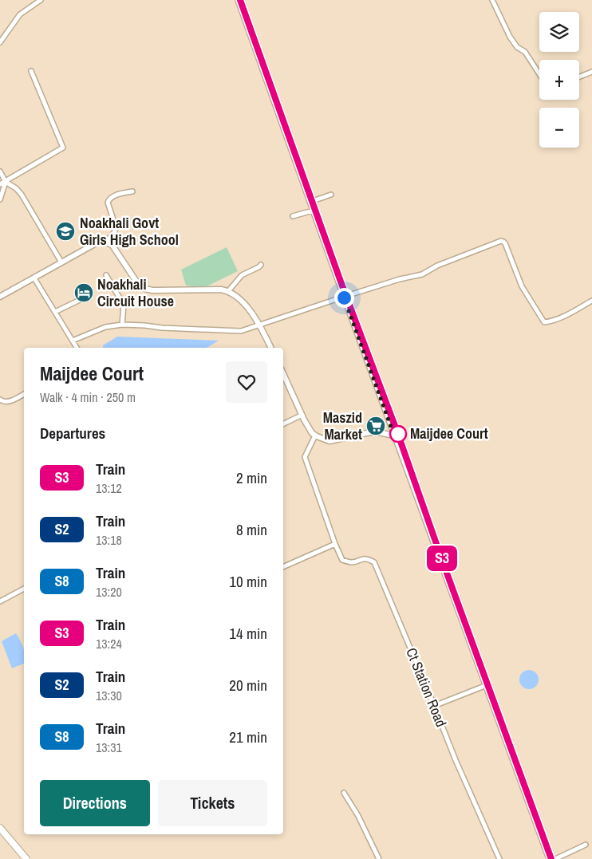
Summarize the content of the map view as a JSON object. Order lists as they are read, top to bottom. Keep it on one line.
{"streets":{"street":["Ct Station Road"]},"places":{"school or university":["Noakhali Govt Girls High School"],"hotel":["Noakhali Circuit House"],"supermarket":["Maszid Market"],"other":["Maijdee Court"]},"page":{"on_map":"S3","map_buttons":["+","−"],"heading":[["Maijdee Court","Walk · 4 min · 250 m"],"Departures"],"list":[{"mark":"S3","name":"Train","note":"13:12","value":"2 min"},{"mark":"S2","name":"Train","note":"13:18","value":"8 min"},{"mark":"S8","name":"Train","note":"13:20","value":"10 min"},{"mark":"S3","name":"Train","note":"13:24","value":"14 min"},{"mark":"S2","name":"Train","note":"13:30","value":"20 min"},{"mark":"S8","name":"Train","note":"13:31","value":"21 min"}],"buttons":["Directions","Tickets"]}}
